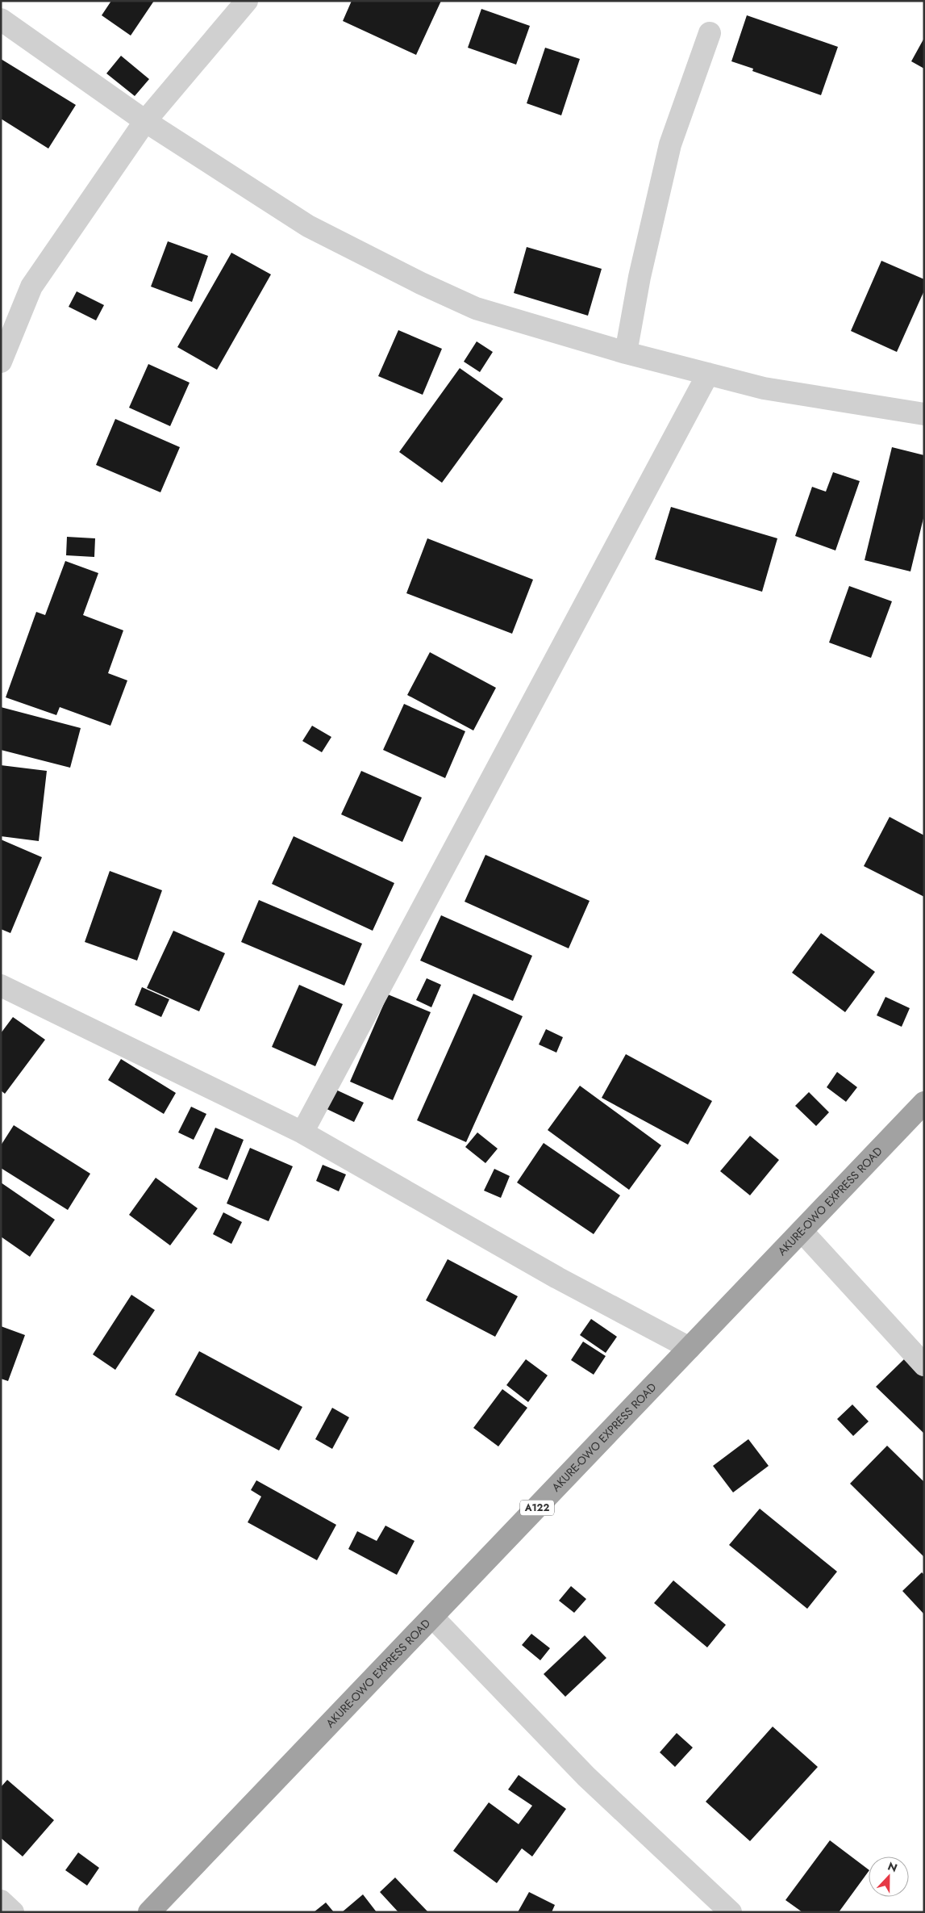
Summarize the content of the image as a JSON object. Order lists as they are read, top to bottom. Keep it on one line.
{"streets":{"highway":["AKURE-OWO EXPRESS ROAD","A122"]},"north":"top"}
